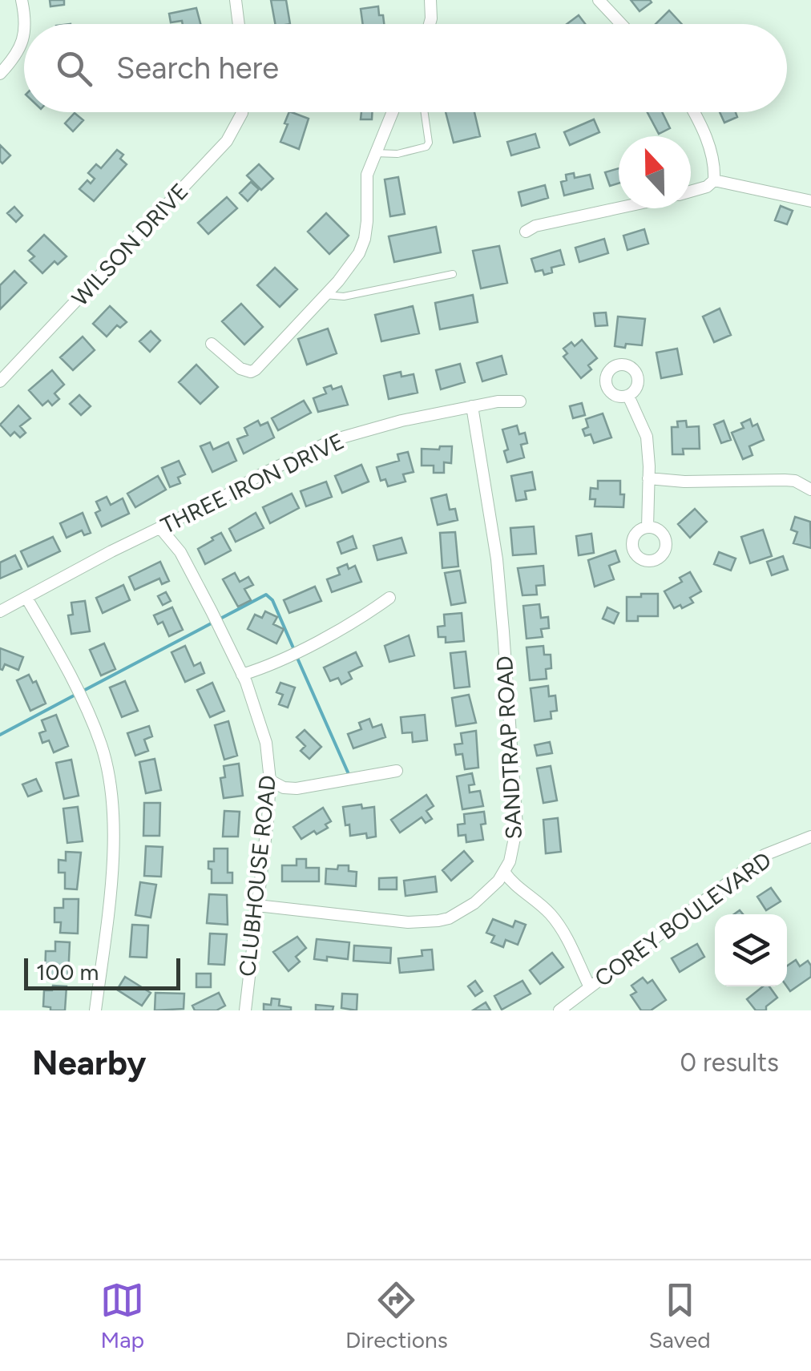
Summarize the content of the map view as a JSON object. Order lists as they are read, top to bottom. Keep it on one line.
{"streets":{"street":["WILSON DRIVE","THREE IRON DRIVE","SANDTRAP ROAD","CLUBHOUSE ROAD","COREY BOULEVARD"]},"crossings":[["THREE IRON DRIVE","SANDTRAP ROAD"],["THREE IRON DRIVE","CLUBHOUSE ROAD"],["SANDTRAP ROAD","CLUBHOUSE ROAD"]],"scale_bar":"100 m","north":"top","page":{"search":"Search here","scale":"100 m","heading":["Nearby","0 results"],"nav":["Map","Directions","Saved"]}}
